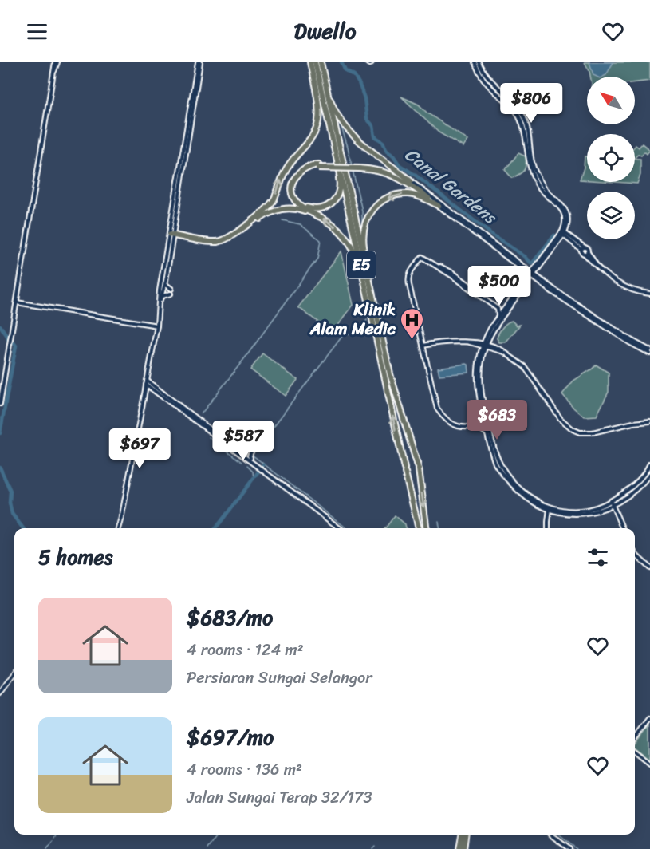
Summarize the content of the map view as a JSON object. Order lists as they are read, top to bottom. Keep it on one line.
{"streets":{"highway":["E5"]},"water":["Canal Gardens"],"places":{"hospital":["Klinik Alam Medic"]},"north":"top left","page":{"header":"Dwello","price":["$806","$500","$683","$587","$697"],"heading":"5 homes","list":[{"name":"$683/mo","note":"4 rooms · 124 m² · Persiaran Sungai Selangor"},{"name":"$697/mo","note":"4 rooms · 136 m² · Jalan Sungai Terap 32/173"}]}}
